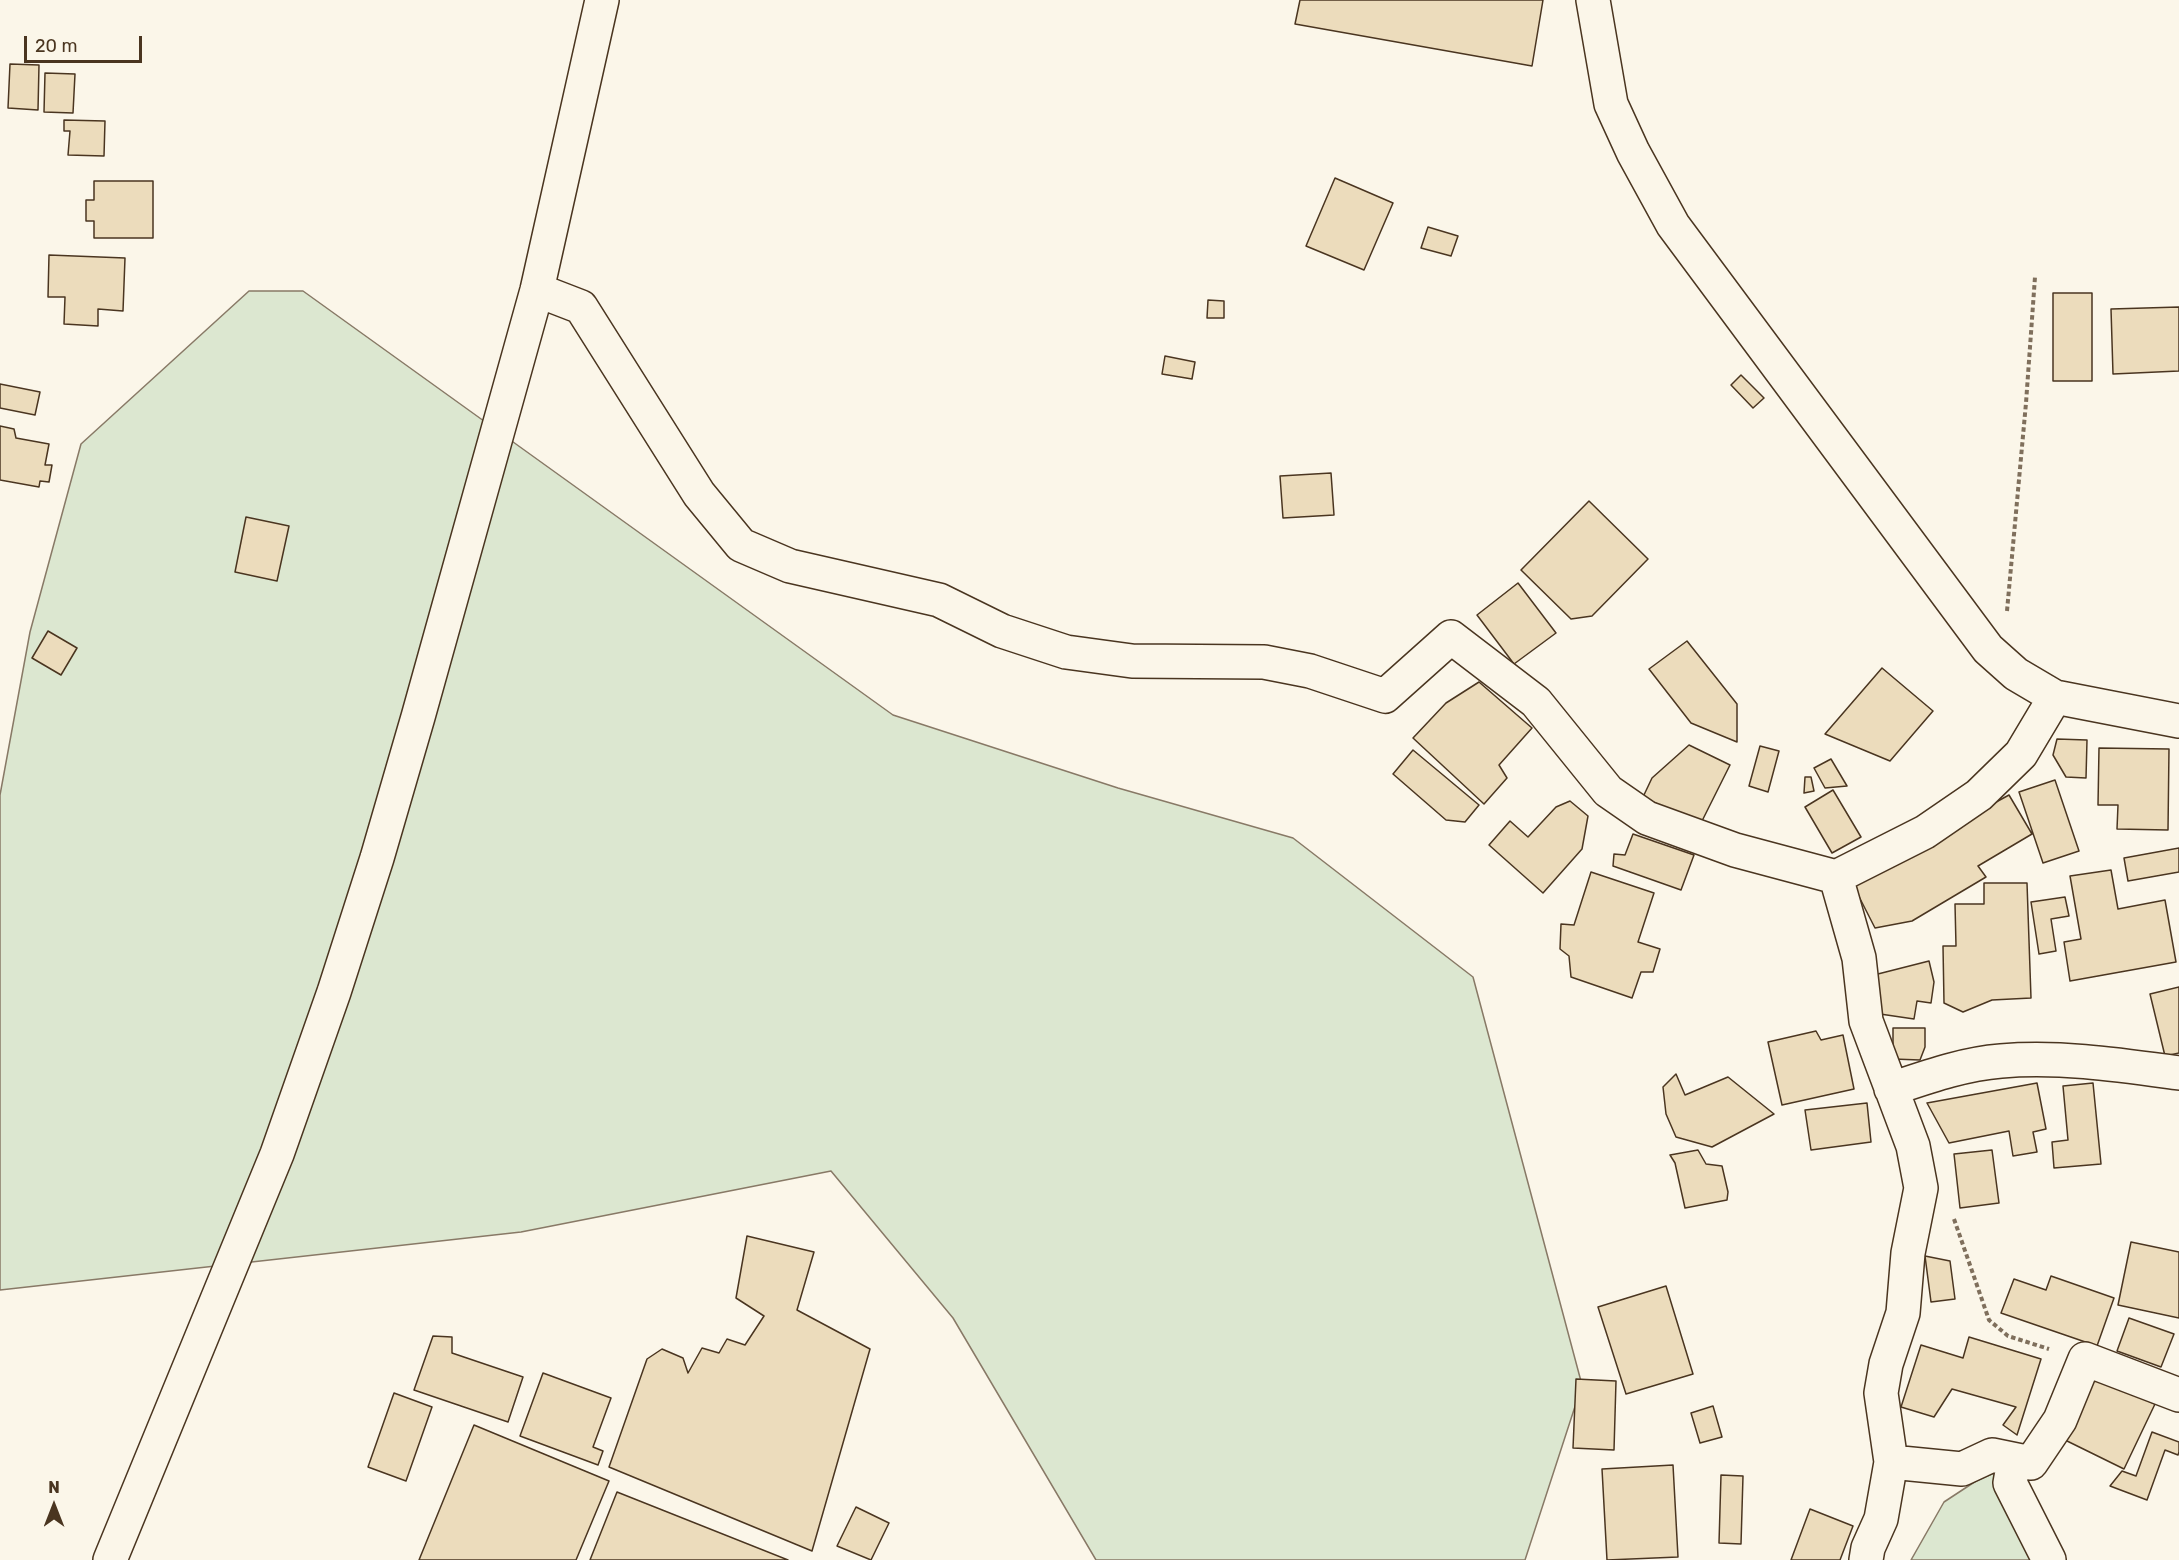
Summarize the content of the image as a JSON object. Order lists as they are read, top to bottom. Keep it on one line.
{"scale_bar":"20 m","north":"top"}
